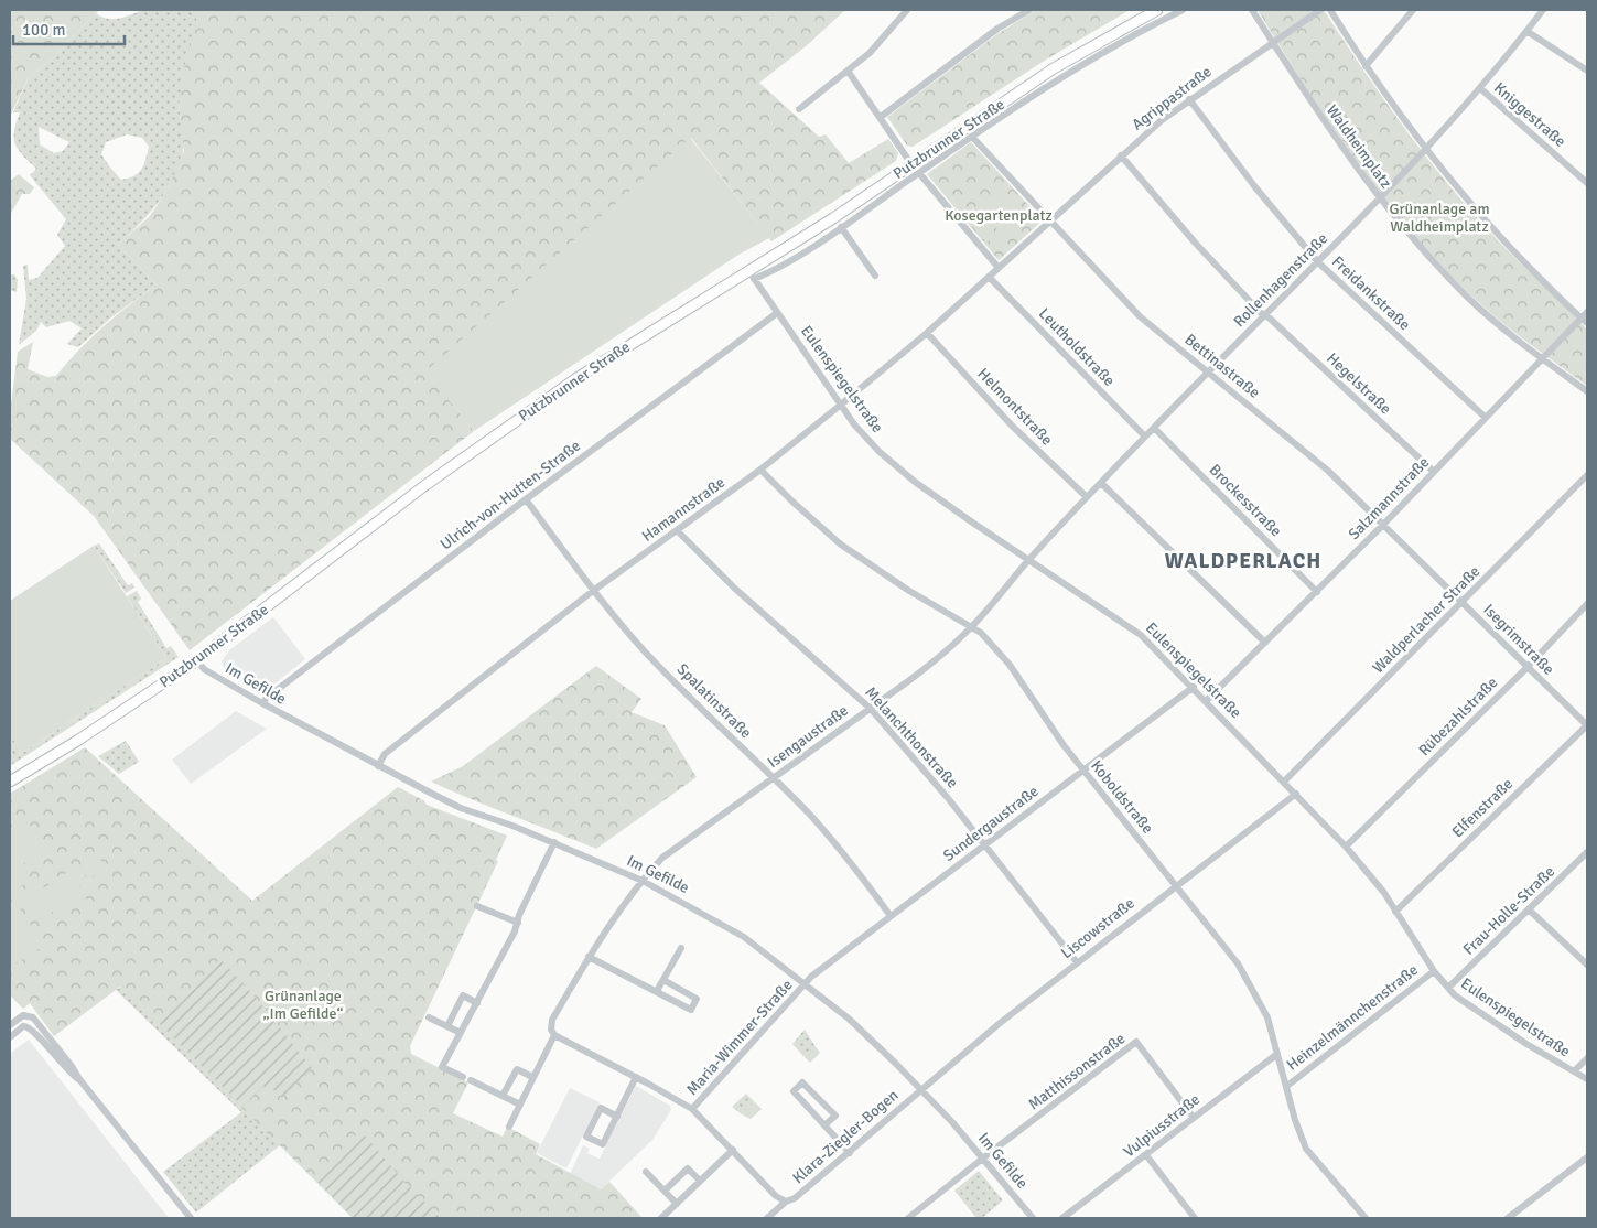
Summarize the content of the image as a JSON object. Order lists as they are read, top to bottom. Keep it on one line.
{"streets":{"main road":["Putzbrunner Straße"],"street":["Agrippastraße","Kniggestraße","Waldheimplatz","Rollenhagenstraße","Freidankstraße","Leutholdstraße","Bettinastraße","Eulenspiegelstraße","Hegelstraße","Helmontstraße","Ulrich-von-Hutten-Straße","Salzmannstraße","Brockesstraße","Hamannstraße","Waldperlacher Straße","Isegrimstraße","Im Gefilde","Spalatinstraße","Rübezahlstraße","Isengaustraße","Melanchthonstraße","Koboldstraße","Elfenstraße","Sundergaustraße","Frau-Holle-Straße","Liscowstraße","Heinzelmännchenstraße","Maria-Wimmer-Straße","Matthissonstraße","Vulpiusstraße","Klara-Ziegler-Bogen"]},"crossings":[["Agrippastraße","Waldheimplatz"],["Agrippastraße","Freidankstraße"],["Agrippastraße","Bettinastraße"],["Agrippastraße","Hegelstraße"],["Kniggestraße","Rollenhagenstraße"],["Putzbrunner Straße","Eulenspiegelstraße"],["Putzbrunner Straße","Im Gefilde"],["Waldheimplatz","Rollenhagenstraße"],["Waldheimplatz","Salzmannstraße"],["Rollenhagenstraße","Freidankstraße"],["Rollenhagenstraße","Leutholdstraße"],["Rollenhagenstraße","Bettinastraße"],["Rollenhagenstraße","Eulenspiegelstraße"],["Rollenhagenstraße","Hegelstraße"],["Rollenhagenstraße","Helmontstraße"],["Rollenhagenstraße","Brockesstraße"],["Rollenhagenstraße","Isengaustraße"],["Freidankstraße","Salzmannstraße"],["Leutholdstraße","Hamannstraße"],["Bettinastraße","Salzmannstraße"],["Bettinastraße","Isegrimstraße"],["Eulenspiegelstraße","Ulrich-von-Hutten-Straße"],["Eulenspiegelstraße","Salzmannstraße"],["Eulenspiegelstraße","Hamannstraße"],["Eulenspiegelstraße","Waldperlacher Straße"],["Eulenspiegelstraße","Rübezahlstraße"],["Eulenspiegelstraße","Isengaustraße"],["Eulenspiegelstraße","Elfenstraße"],["Eulenspiegelstraße","Sundergaustraße"],["Eulenspiegelstraße","Frau-Holle-Straße"],["Eulenspiegelstraße","Liscowstraße"],["Eulenspiegelstraße","Heinzelmännchenstraße"],["Hegelstraße","Salzmannstraße"],["Helmontstraße","Hamannstraße"],["Ulrich-von-Hutten-Straße","Im Gefilde"],["Ulrich-von-Hutten-Straße","Spalatinstraße"],["Salzmannstraße","Brockesstraße"],["Salzmannstraße","Isegrimstraße"],["Hamannstraße","Im Gefilde"],["Hamannstraße","Spalatinstraße"],["Hamannstraße","Melanchthonstraße"],["Hamannstraße","Koboldstraße"],["Waldperlacher Straße","Isegrimstraße"],["Isegrimstraße","Rübezahlstraße"],["Isegrimstraße","Elfenstraße"],["Im Gefilde","Isengaustraße"],["Im Gefilde","Sundergaustraße"],["Im Gefilde","Liscowstraße"],["Im Gefilde","Maria-Wimmer-Straße"],["Im Gefilde","Matthissonstraße"],["Im Gefilde","Klara-Ziegler-Bogen"],["Spalatinstraße","Isengaustraße"],["Spalatinstraße","Sundergaustraße"],["Isengaustraße","Melanchthonstraße"],["Isengaustraße","Koboldstraße"],["Melanchthonstraße","Sundergaustraße"],["Melanchthonstraße","Liscowstraße"],["Koboldstraße","Sundergaustraße"],["Koboldstraße","Liscowstraße"],["Koboldstraße","Heinzelmännchenstraße"],["Koboldstraße","Vulpiusstraße"],["Sundergaustraße","Maria-Wimmer-Straße"],["Liscowstraße","Klara-Ziegler-Bogen"],["Maria-Wimmer-Straße","Klara-Ziegler-Bogen"],["Matthissonstraße","Vulpiusstraße"]],"districts":["WALDPERLACH"],"parks":["Grünanlage am Waldheimplatz","Kosegartenplatz","Grünanlage „Im Gefilde“"],"scale_bar":"100 m"}
